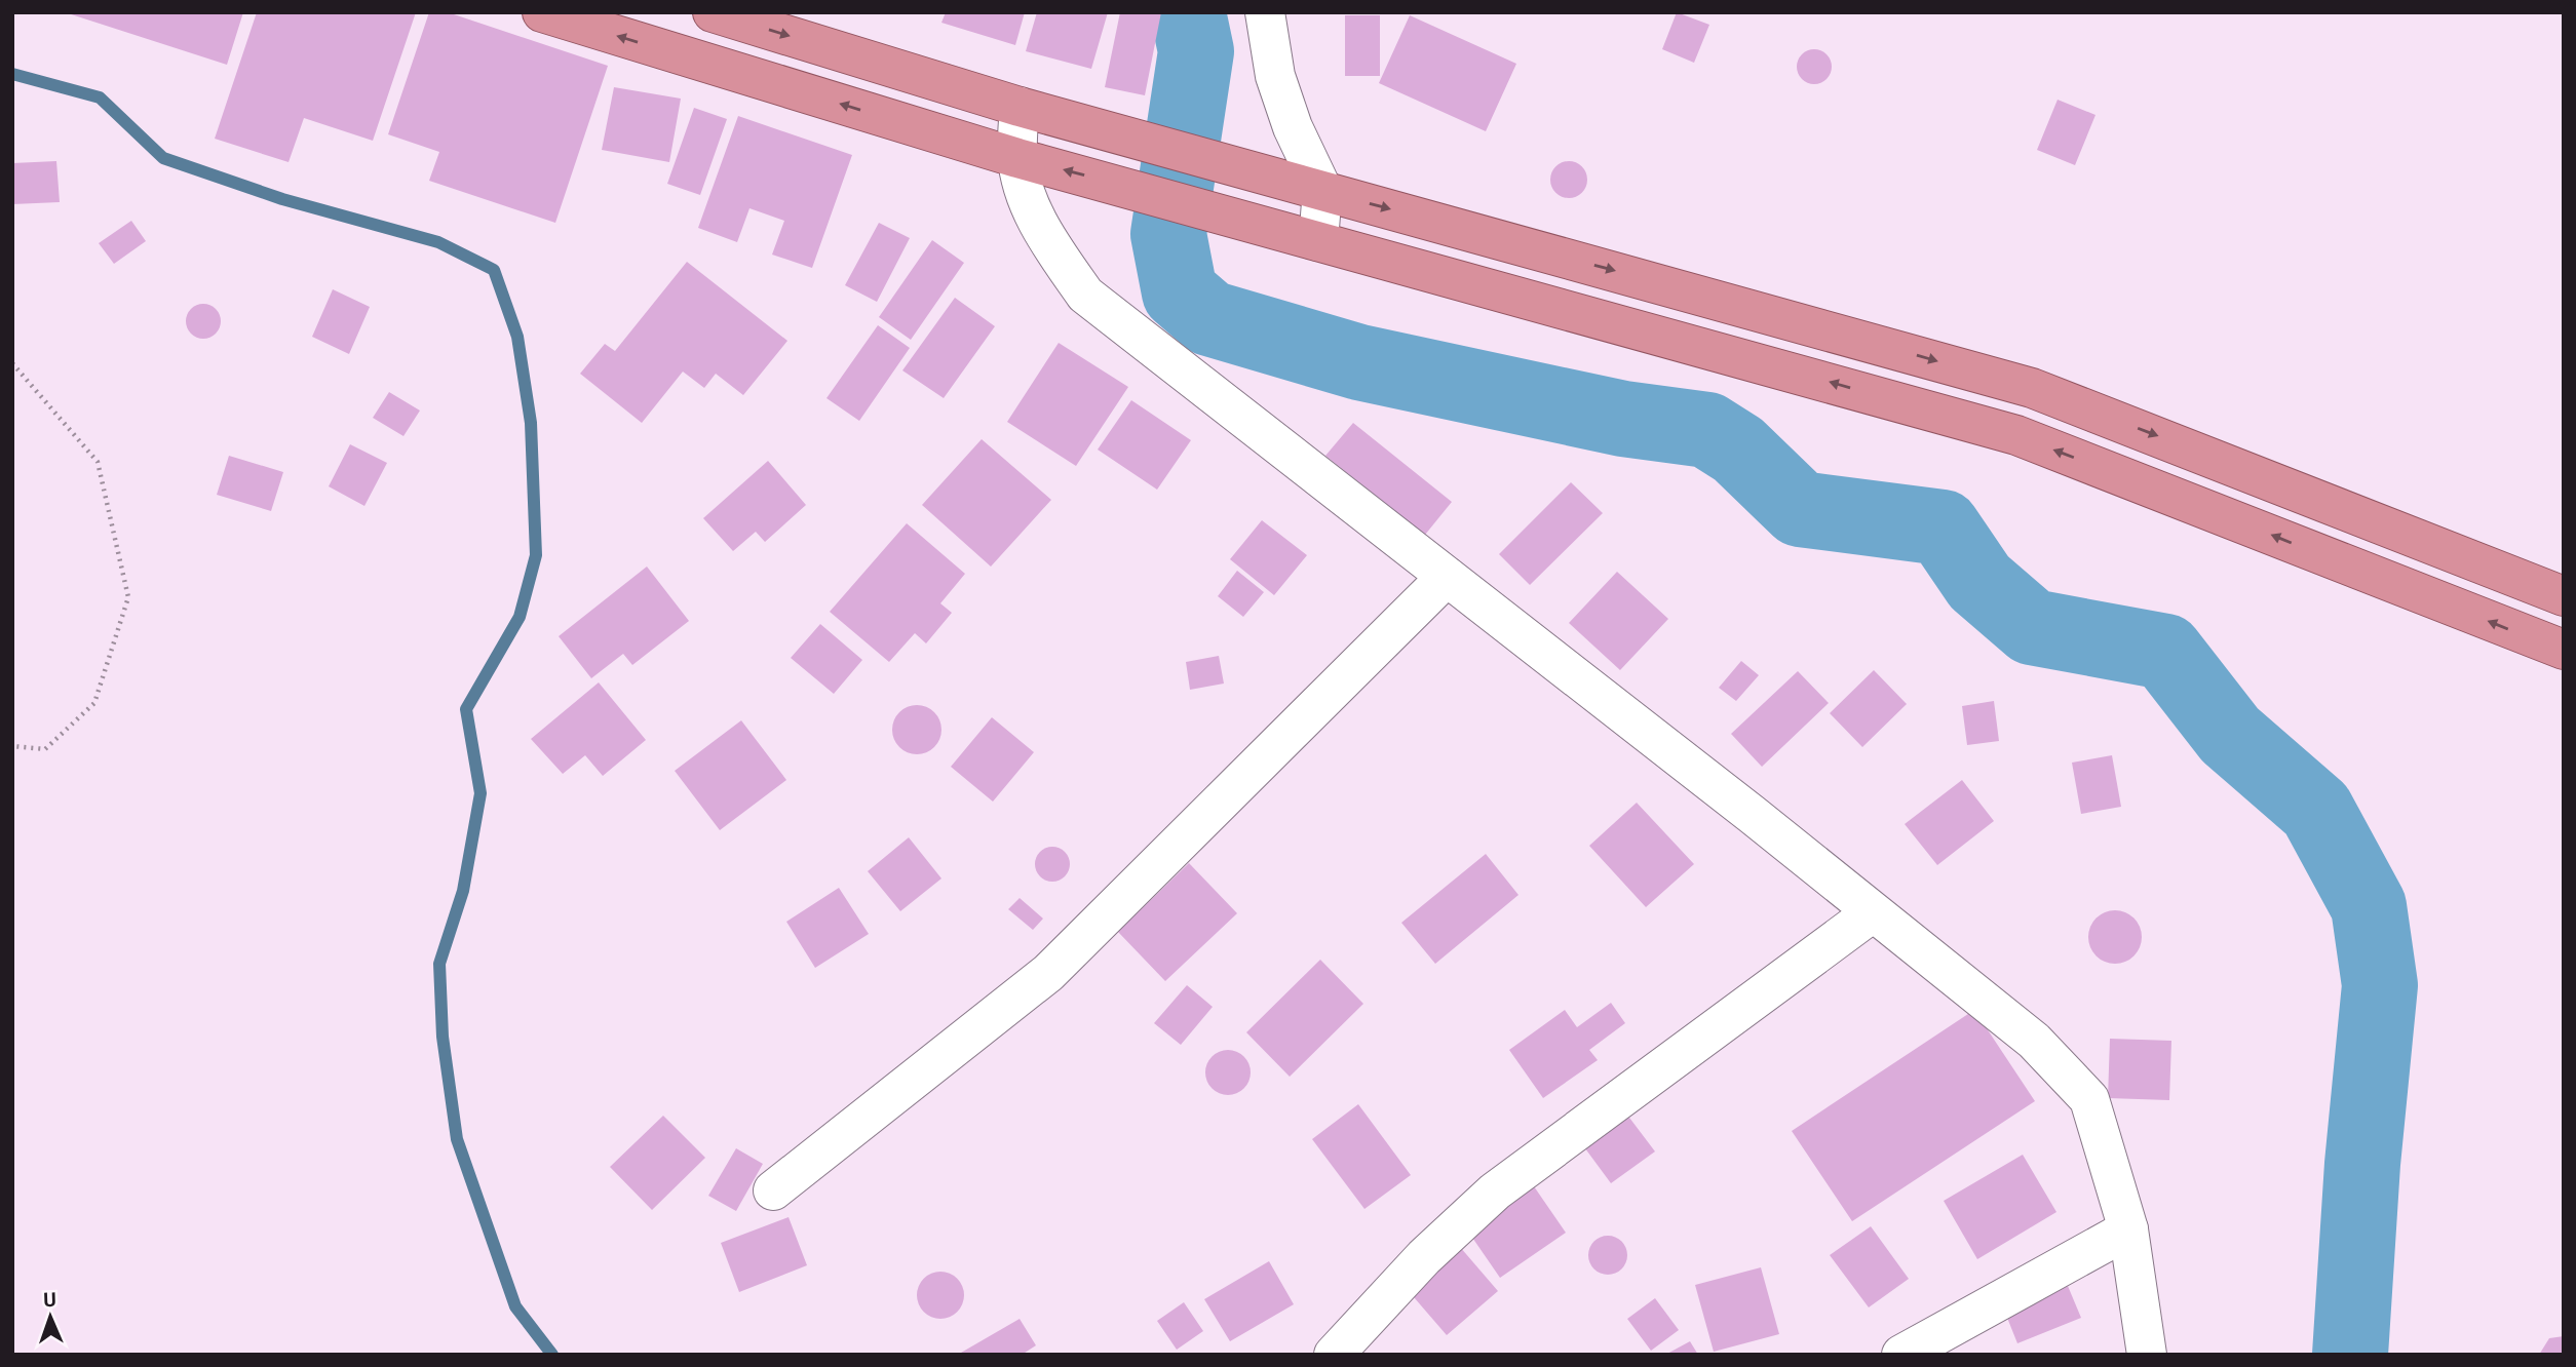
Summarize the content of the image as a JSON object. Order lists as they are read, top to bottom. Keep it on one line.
{"north":"top"}
